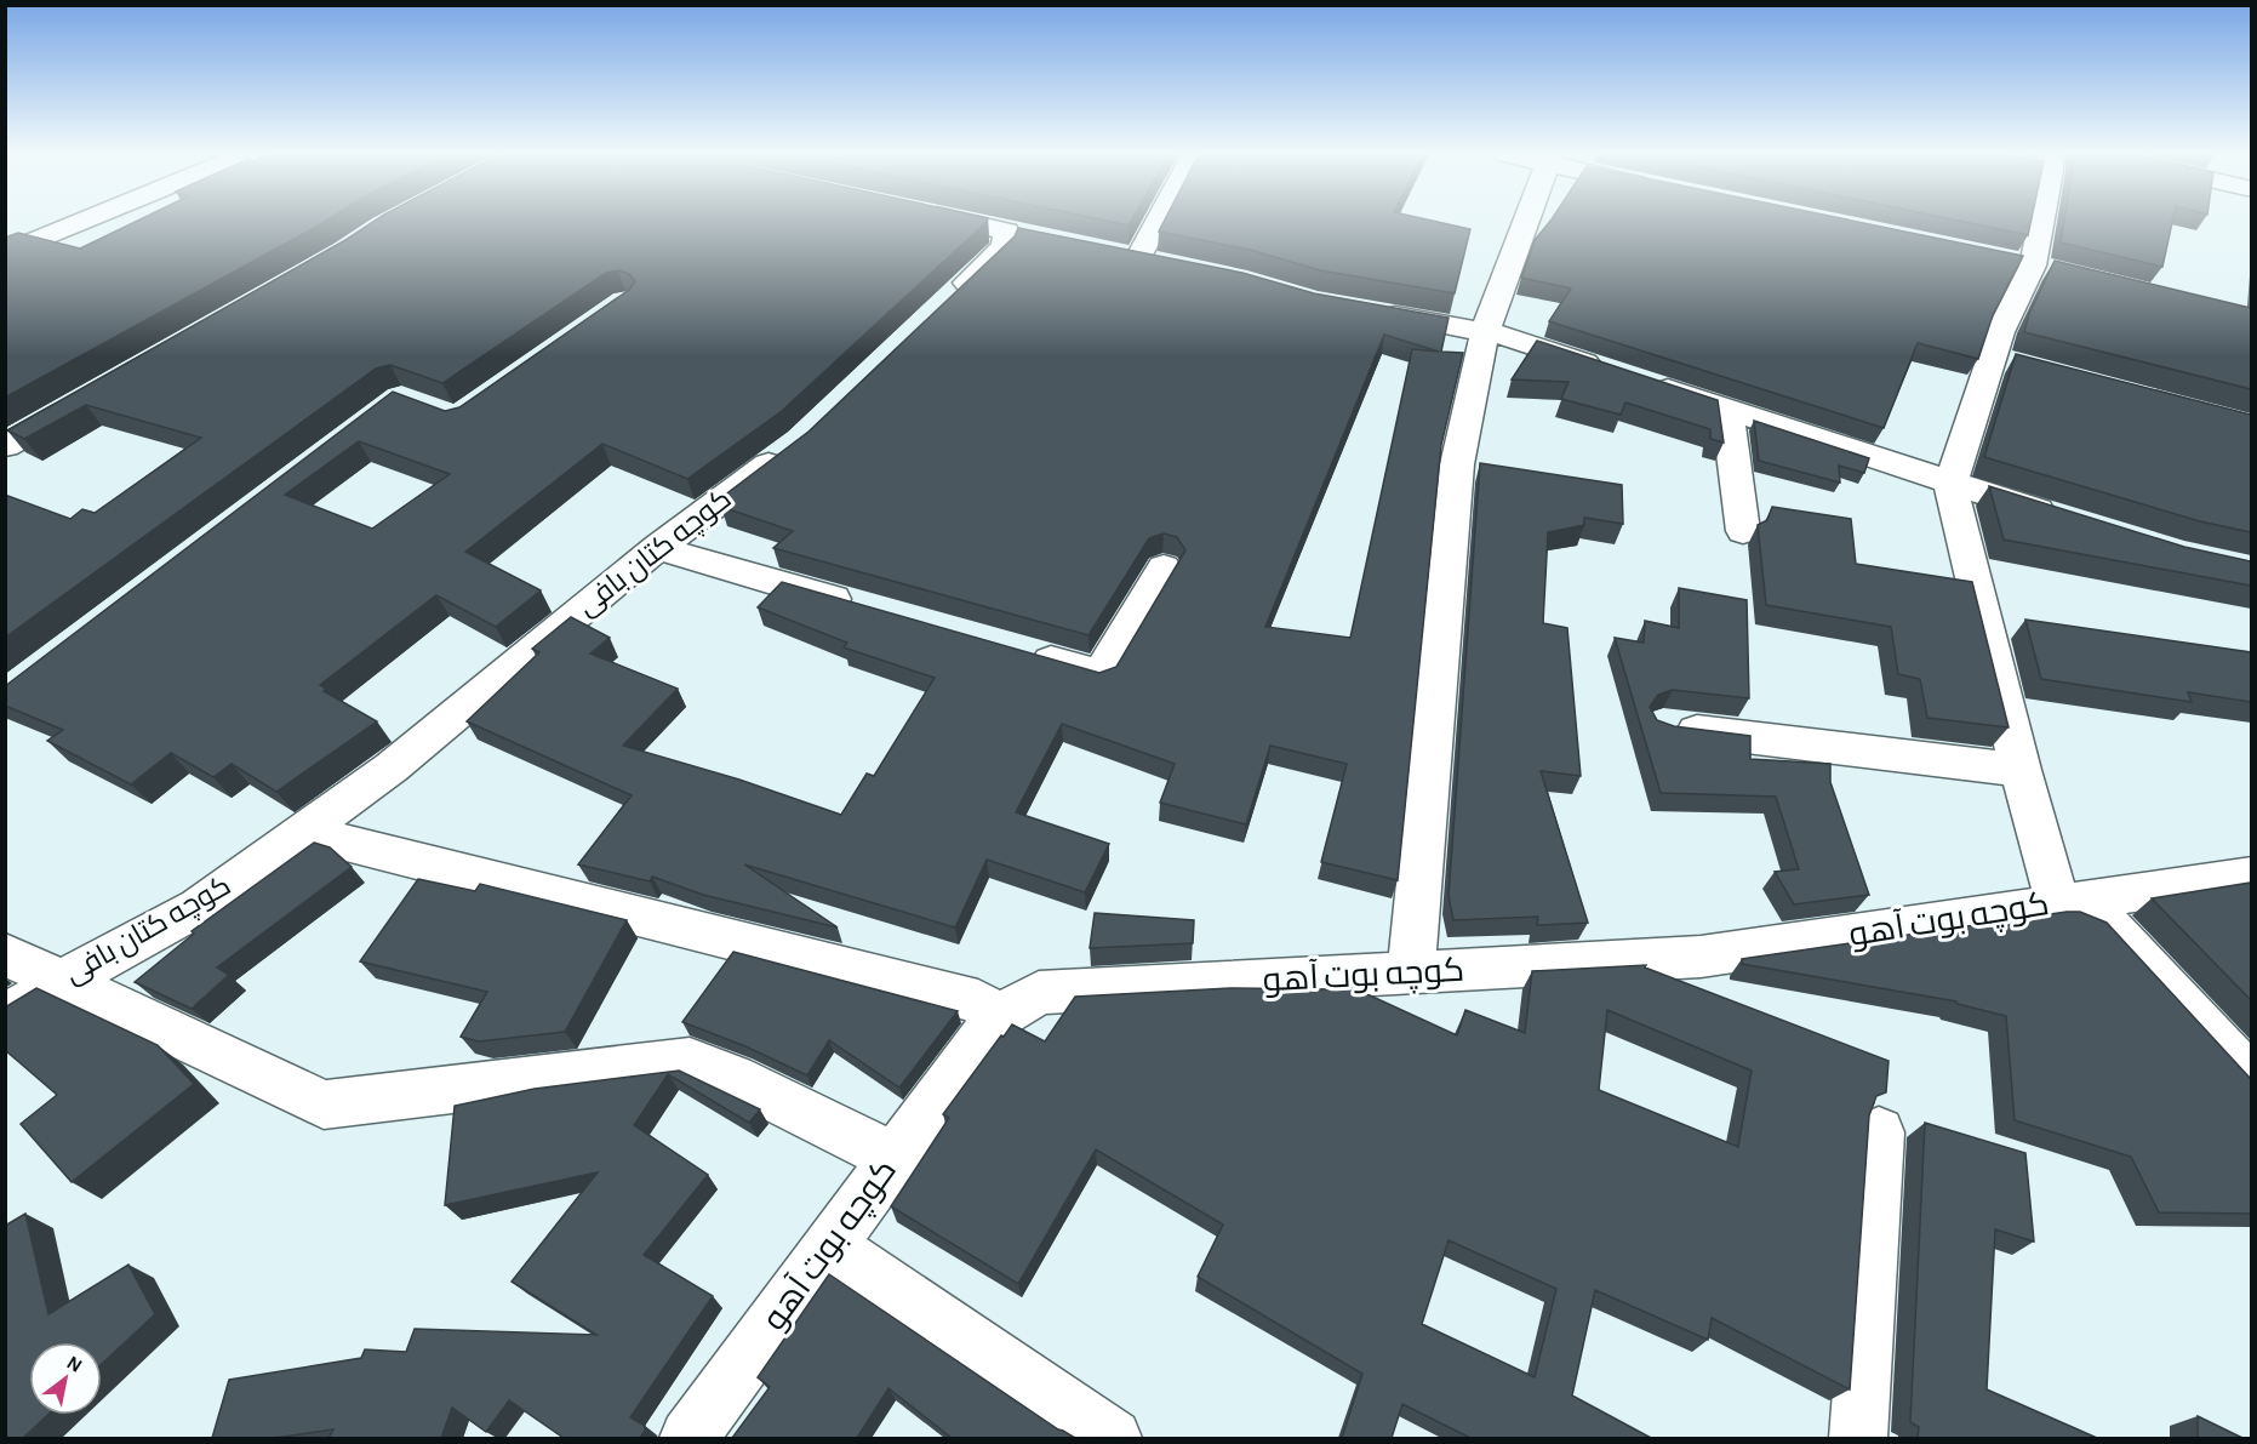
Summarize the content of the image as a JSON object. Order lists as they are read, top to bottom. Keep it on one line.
{"streets":{"street":["کوچه کتان بافی","کوچه بوت آهو"]},"north":"top right"}
